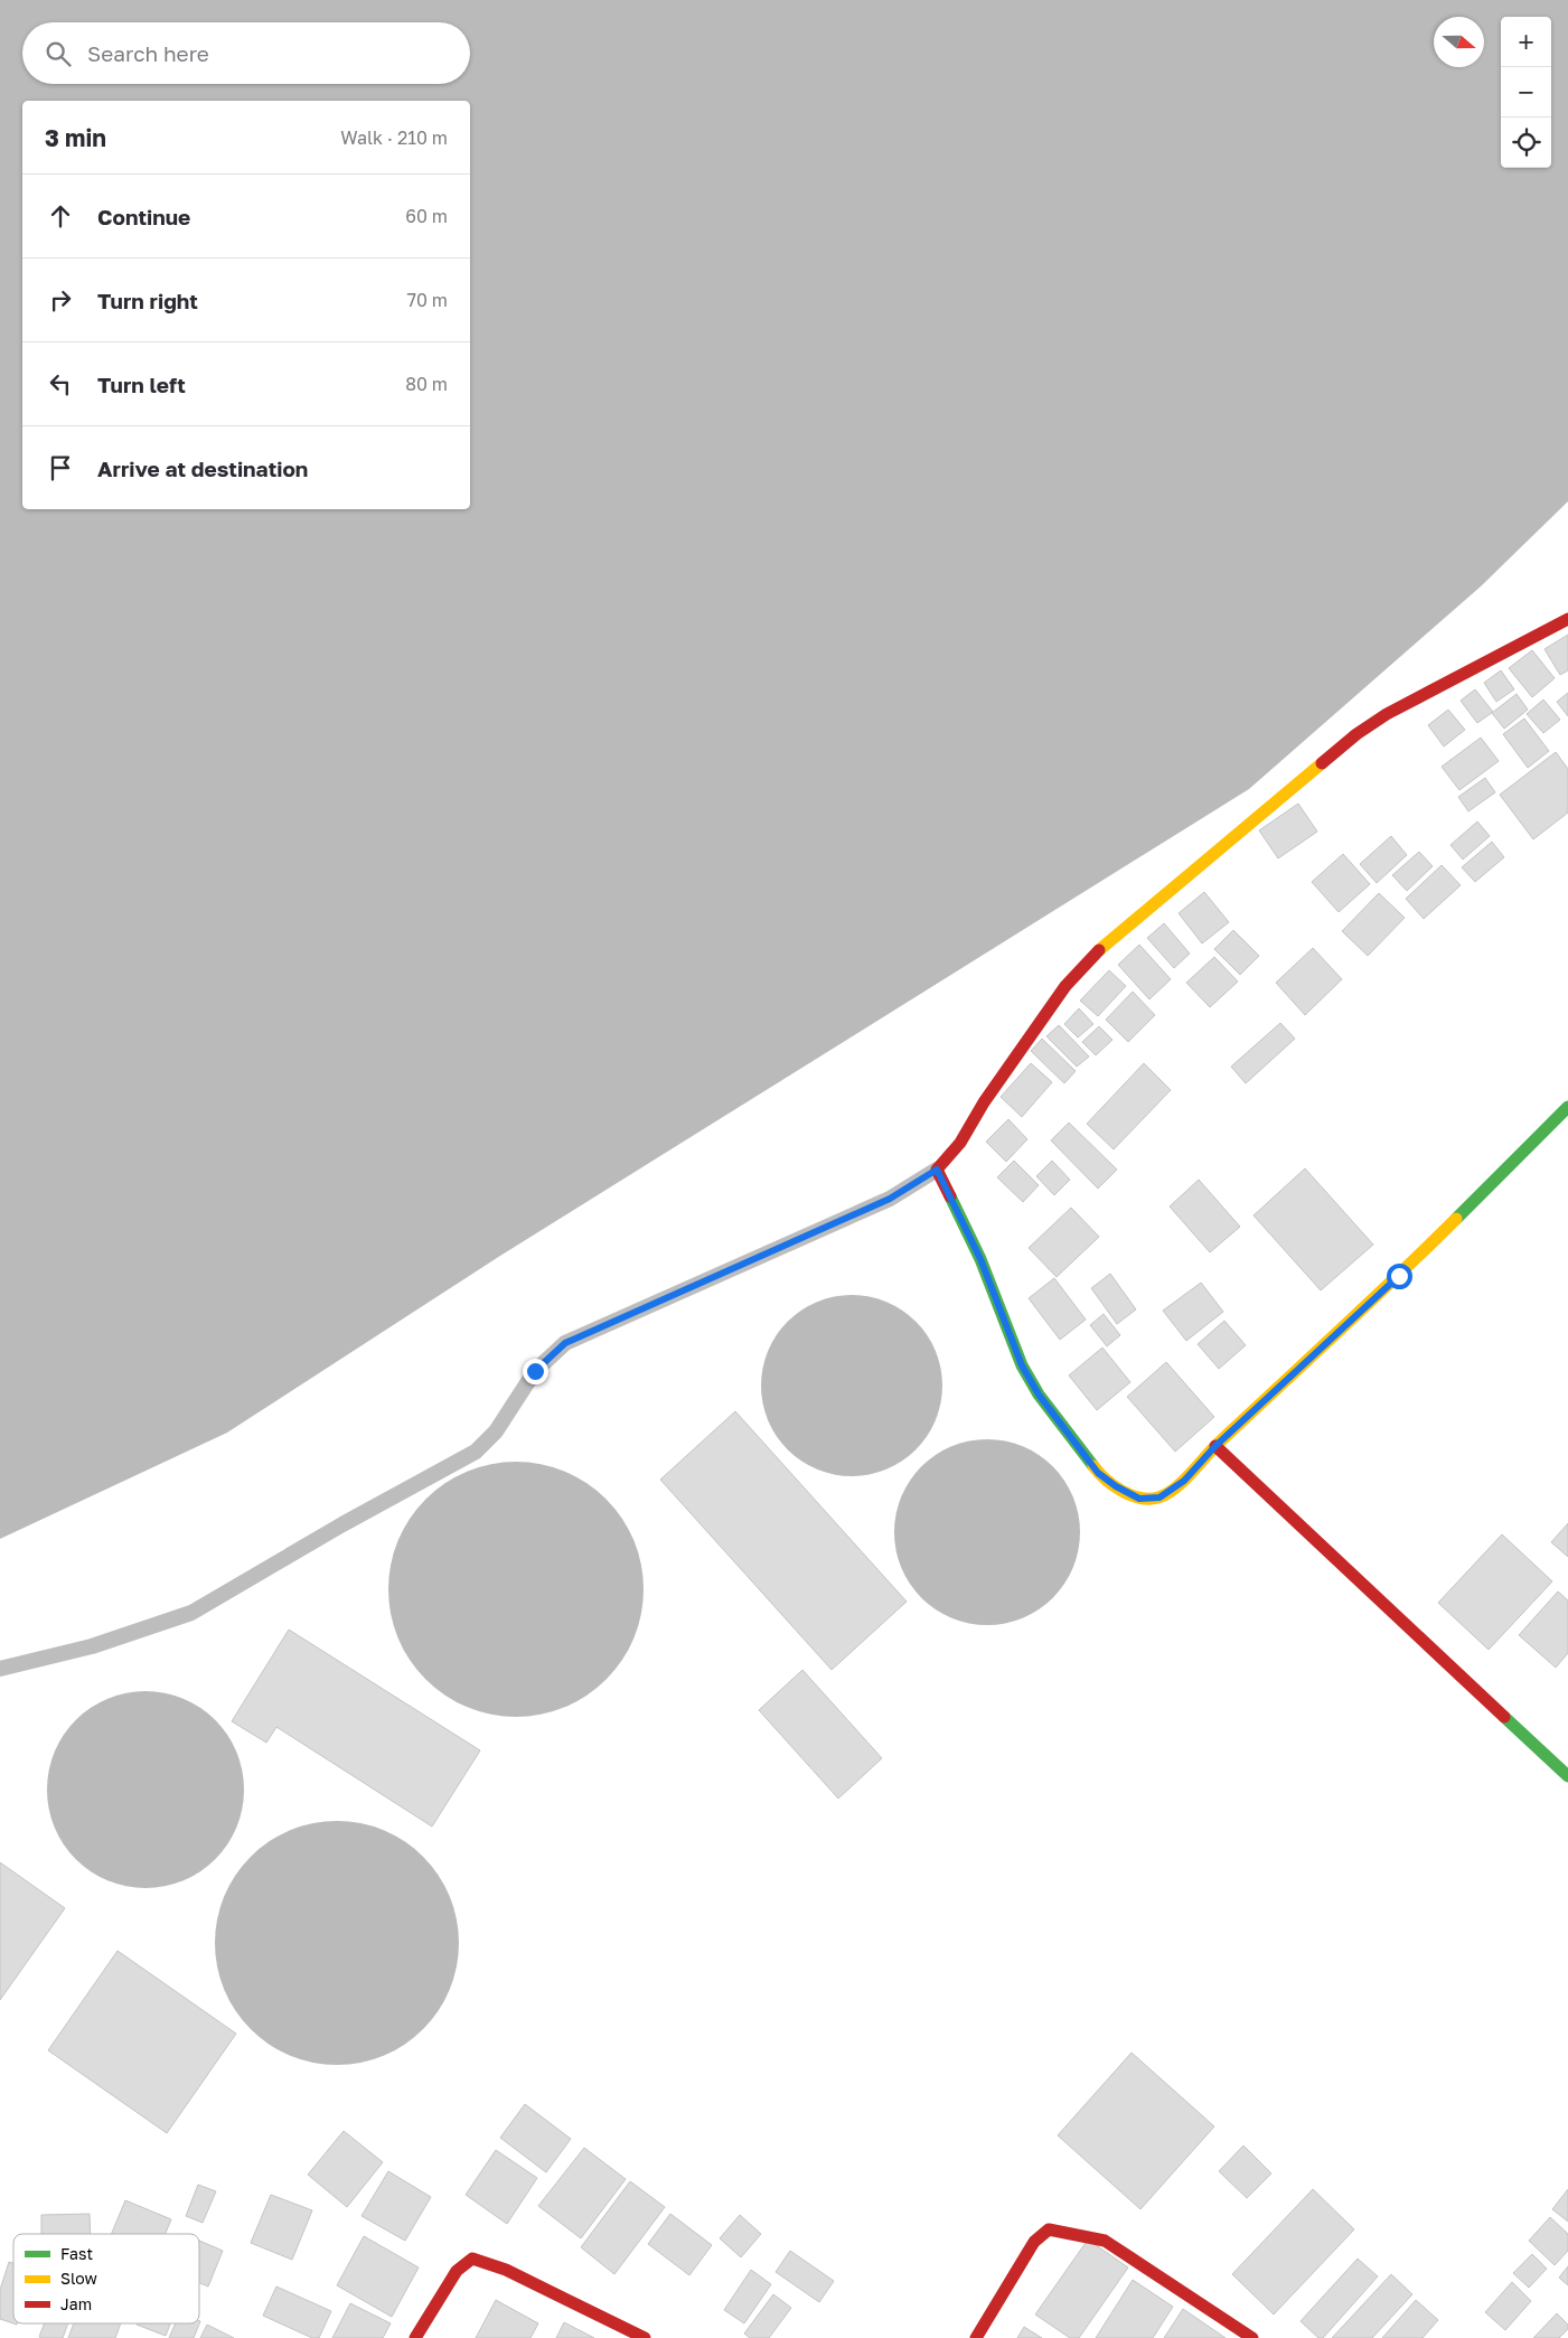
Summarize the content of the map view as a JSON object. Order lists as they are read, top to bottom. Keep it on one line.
{"legend":["Fast","Slow","Jam"],"north":"right","page":{"map_buttons":["+","−"],"search":"Search here","heading":["3 min","Walk · 210 m"],"list":[["Continue","60 m"],["Turn right","70 m"],["Turn left","80 m"],"Arrive at destination"]}}
